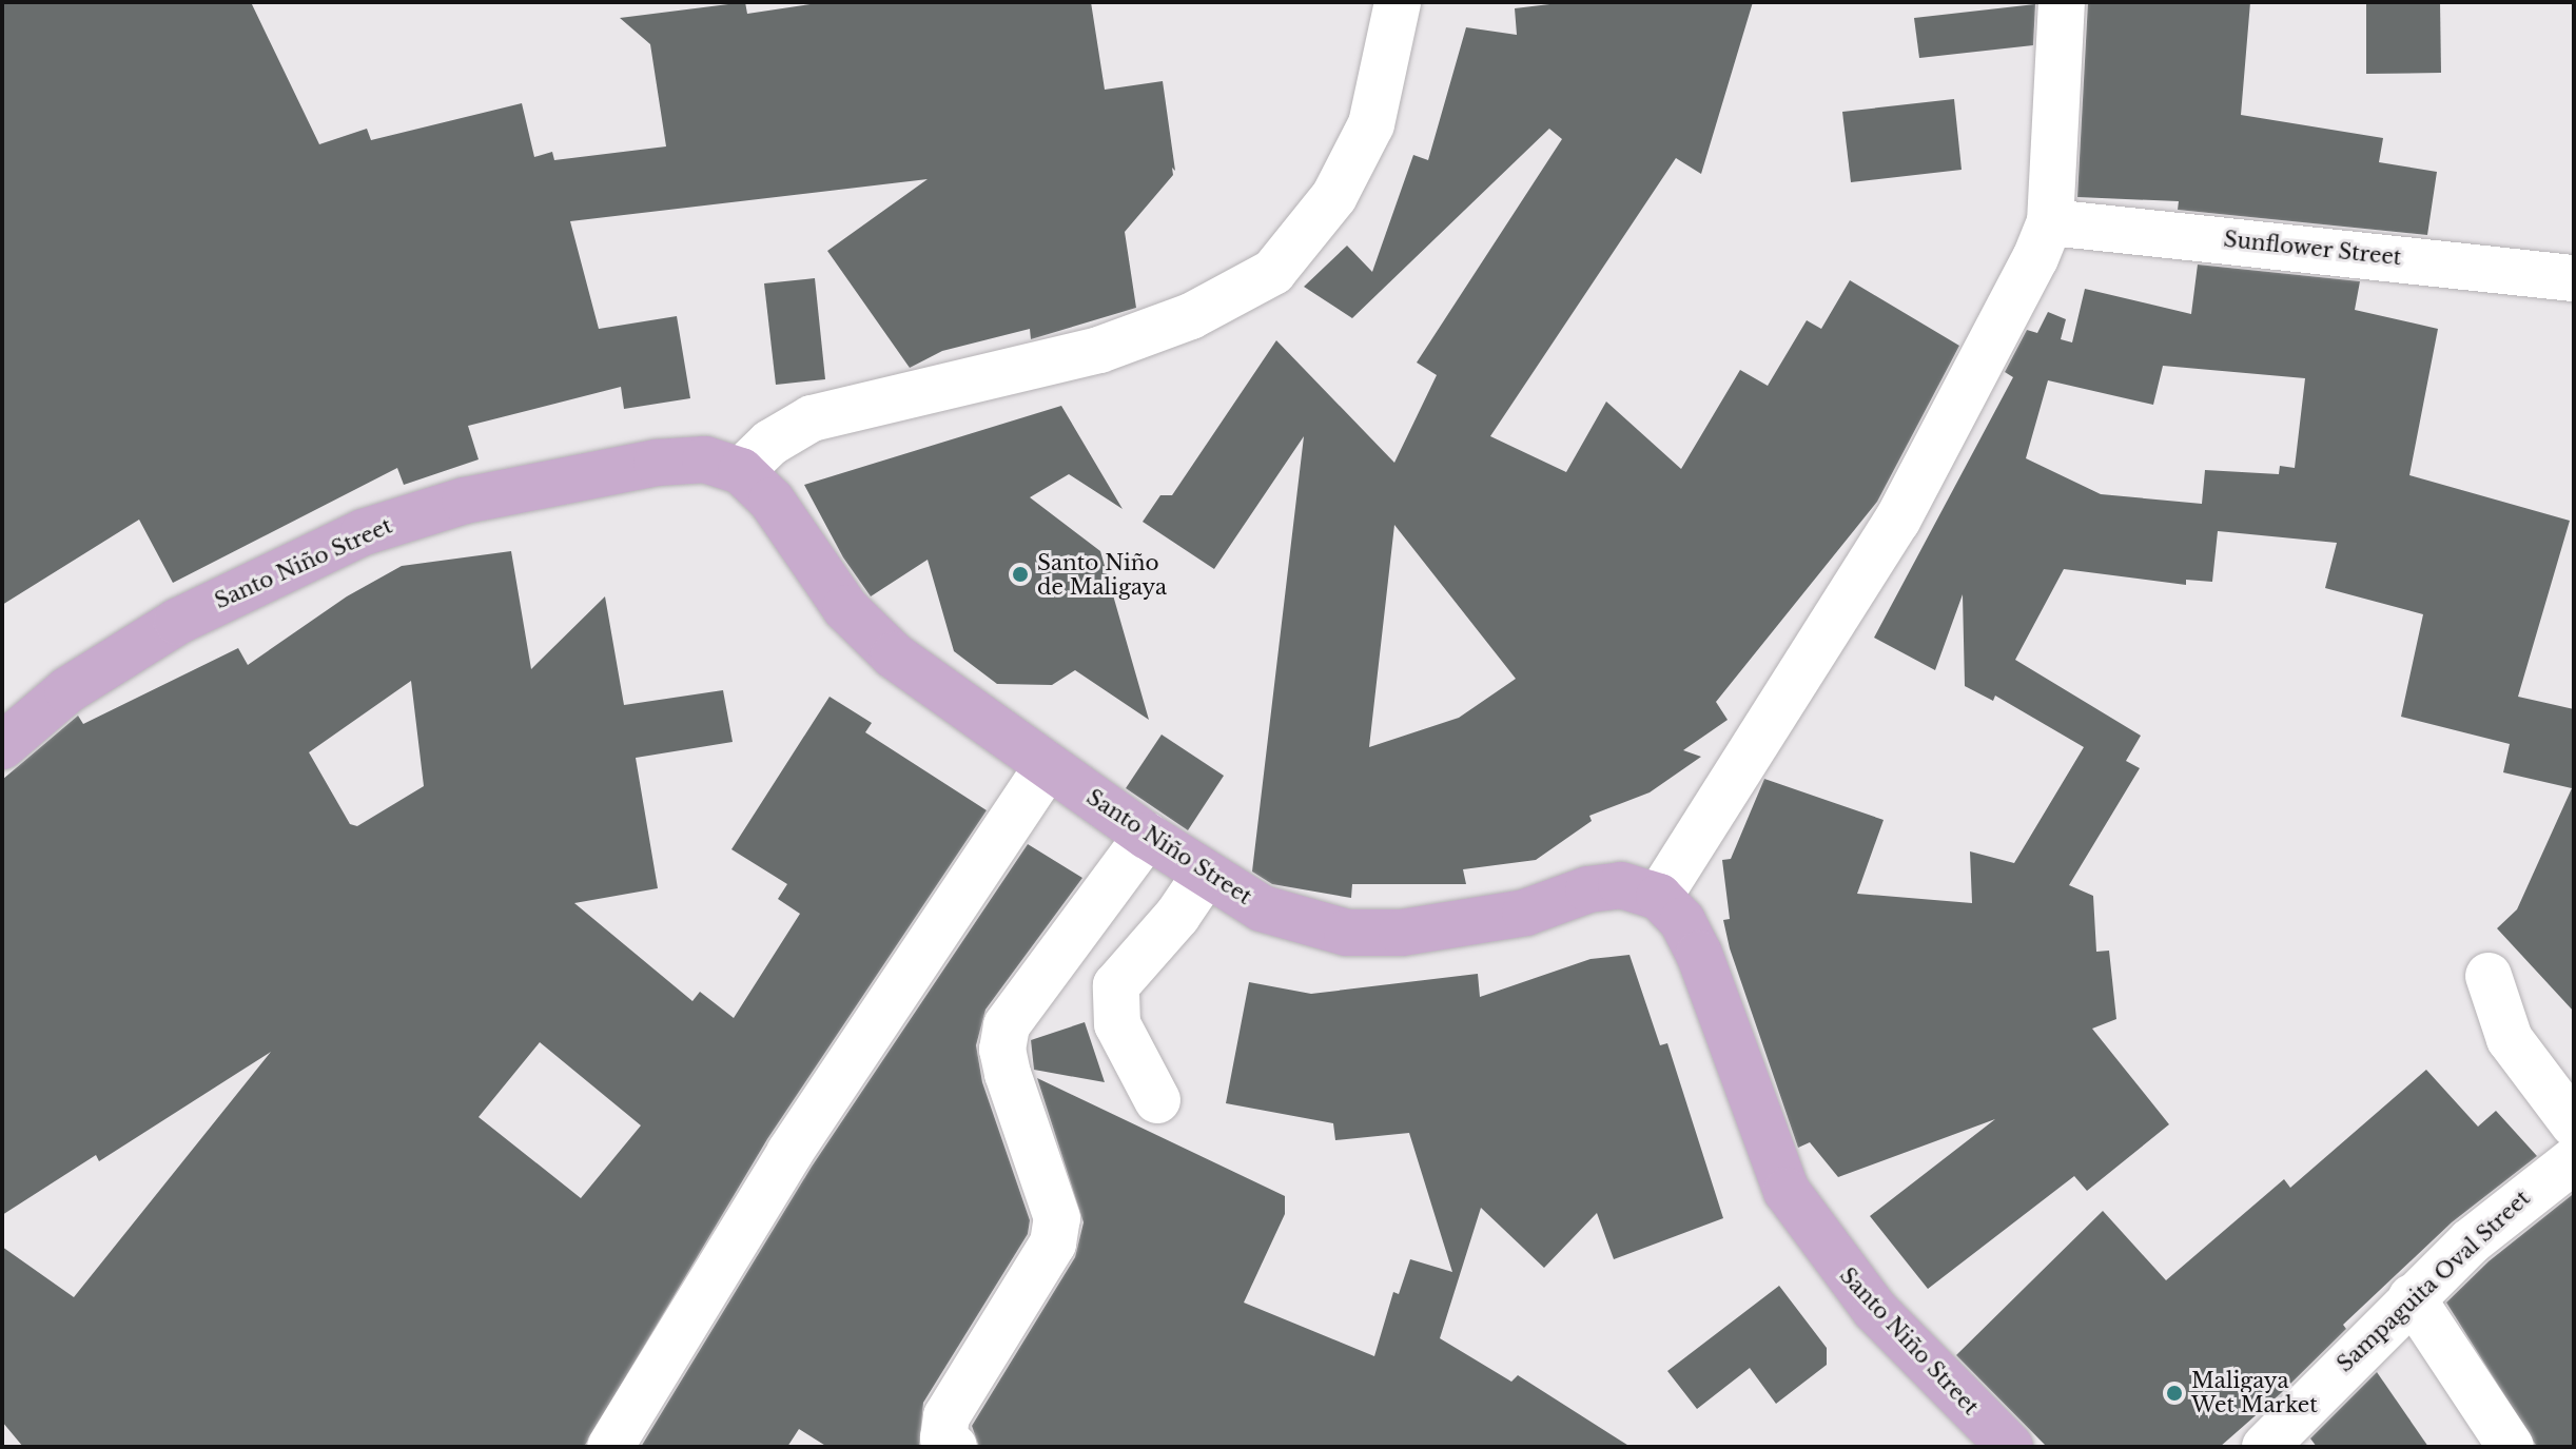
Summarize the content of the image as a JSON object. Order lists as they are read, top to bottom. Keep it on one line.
{"streets":{"main road":["Santo Niño Street"],"street":["Sunflower Street","Sampaguita Oval Street"]},"places":["Santo Niño de Maligaya","Maligaya Wet Market"]}
